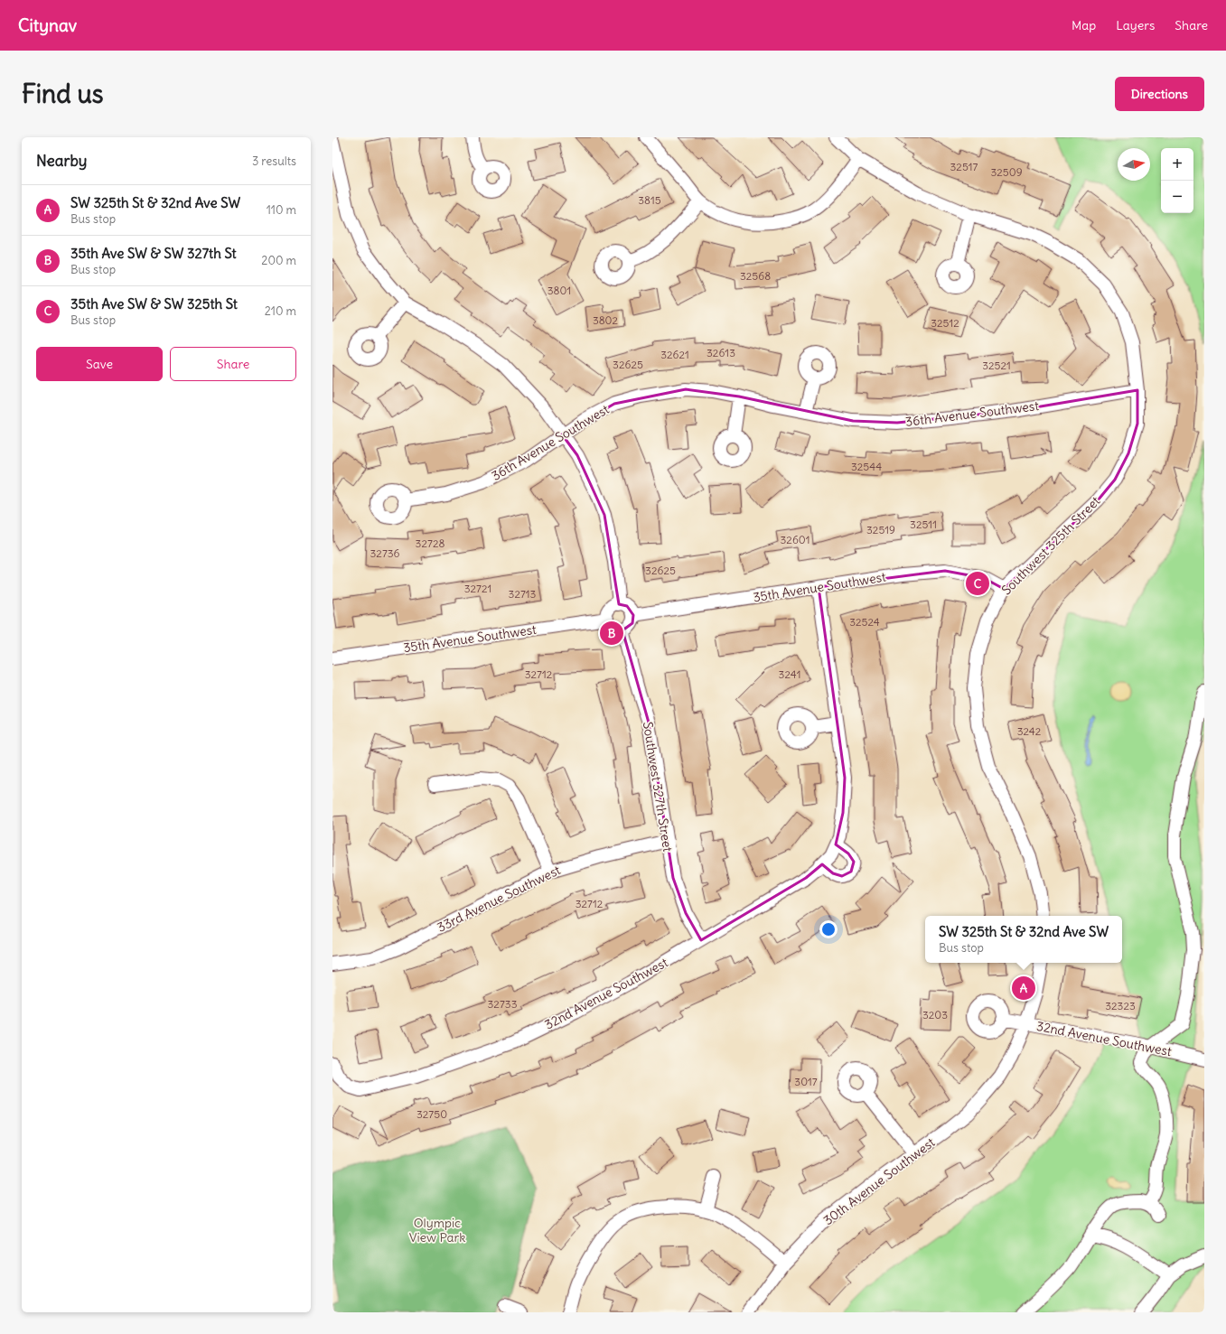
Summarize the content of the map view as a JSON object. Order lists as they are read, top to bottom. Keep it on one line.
{"streets":{"street":["36th Avenue Southwest","Southwest 325th Street","35th Avenue Southwest","Southwest 327th Street","33rd Avenue Southwest","32nd Avenue Southwest","30th Avenue Southwest"]},"crossings":[["36th Avenue Southwest","Southwest 325th Street"],["Southwest 325th Street","35th Avenue Southwest"],["35th Avenue Southwest","Southwest 327th Street"],["Southwest 327th Street","33rd Avenue Southwest"],["Southwest 327th Street","32nd Avenue Southwest"],["32nd Avenue Southwest","30th Avenue Southwest"]],"parks":["Olympic View Park"],"house_numbers":["32517","32509","3815","32568","3801","3802","32512","32613","32621","32625","32521","32544","32511","32519","32601","32728","32736","32625","32721","32713","32524","32712","3241","3242","32712","32733","32323","3203","3017","32750"],"north":"right","page":{"header":"Citynav","nav":["Map","Layers","Share"],"buttons":["Directions",["Save","Share"]],"title":"Find us","heading":["Nearby","3 results"],"map_buttons":["+","−"],"list":[{"mark":"A","name":"SW 325th St & 32nd Ave SW","note":"Bus stop","value":"110 m"},{"mark":"B","name":"35th Ave SW & SW 327th St","note":"Bus stop","value":"200 m"},{"mark":"C","name":"35th Ave SW & SW 325th St","note":"Bus stop","value":"210 m"}],"pins":["C","B","A"],"popup":["SW 325th St & 32nd Ave SW","Bus stop"]}}
